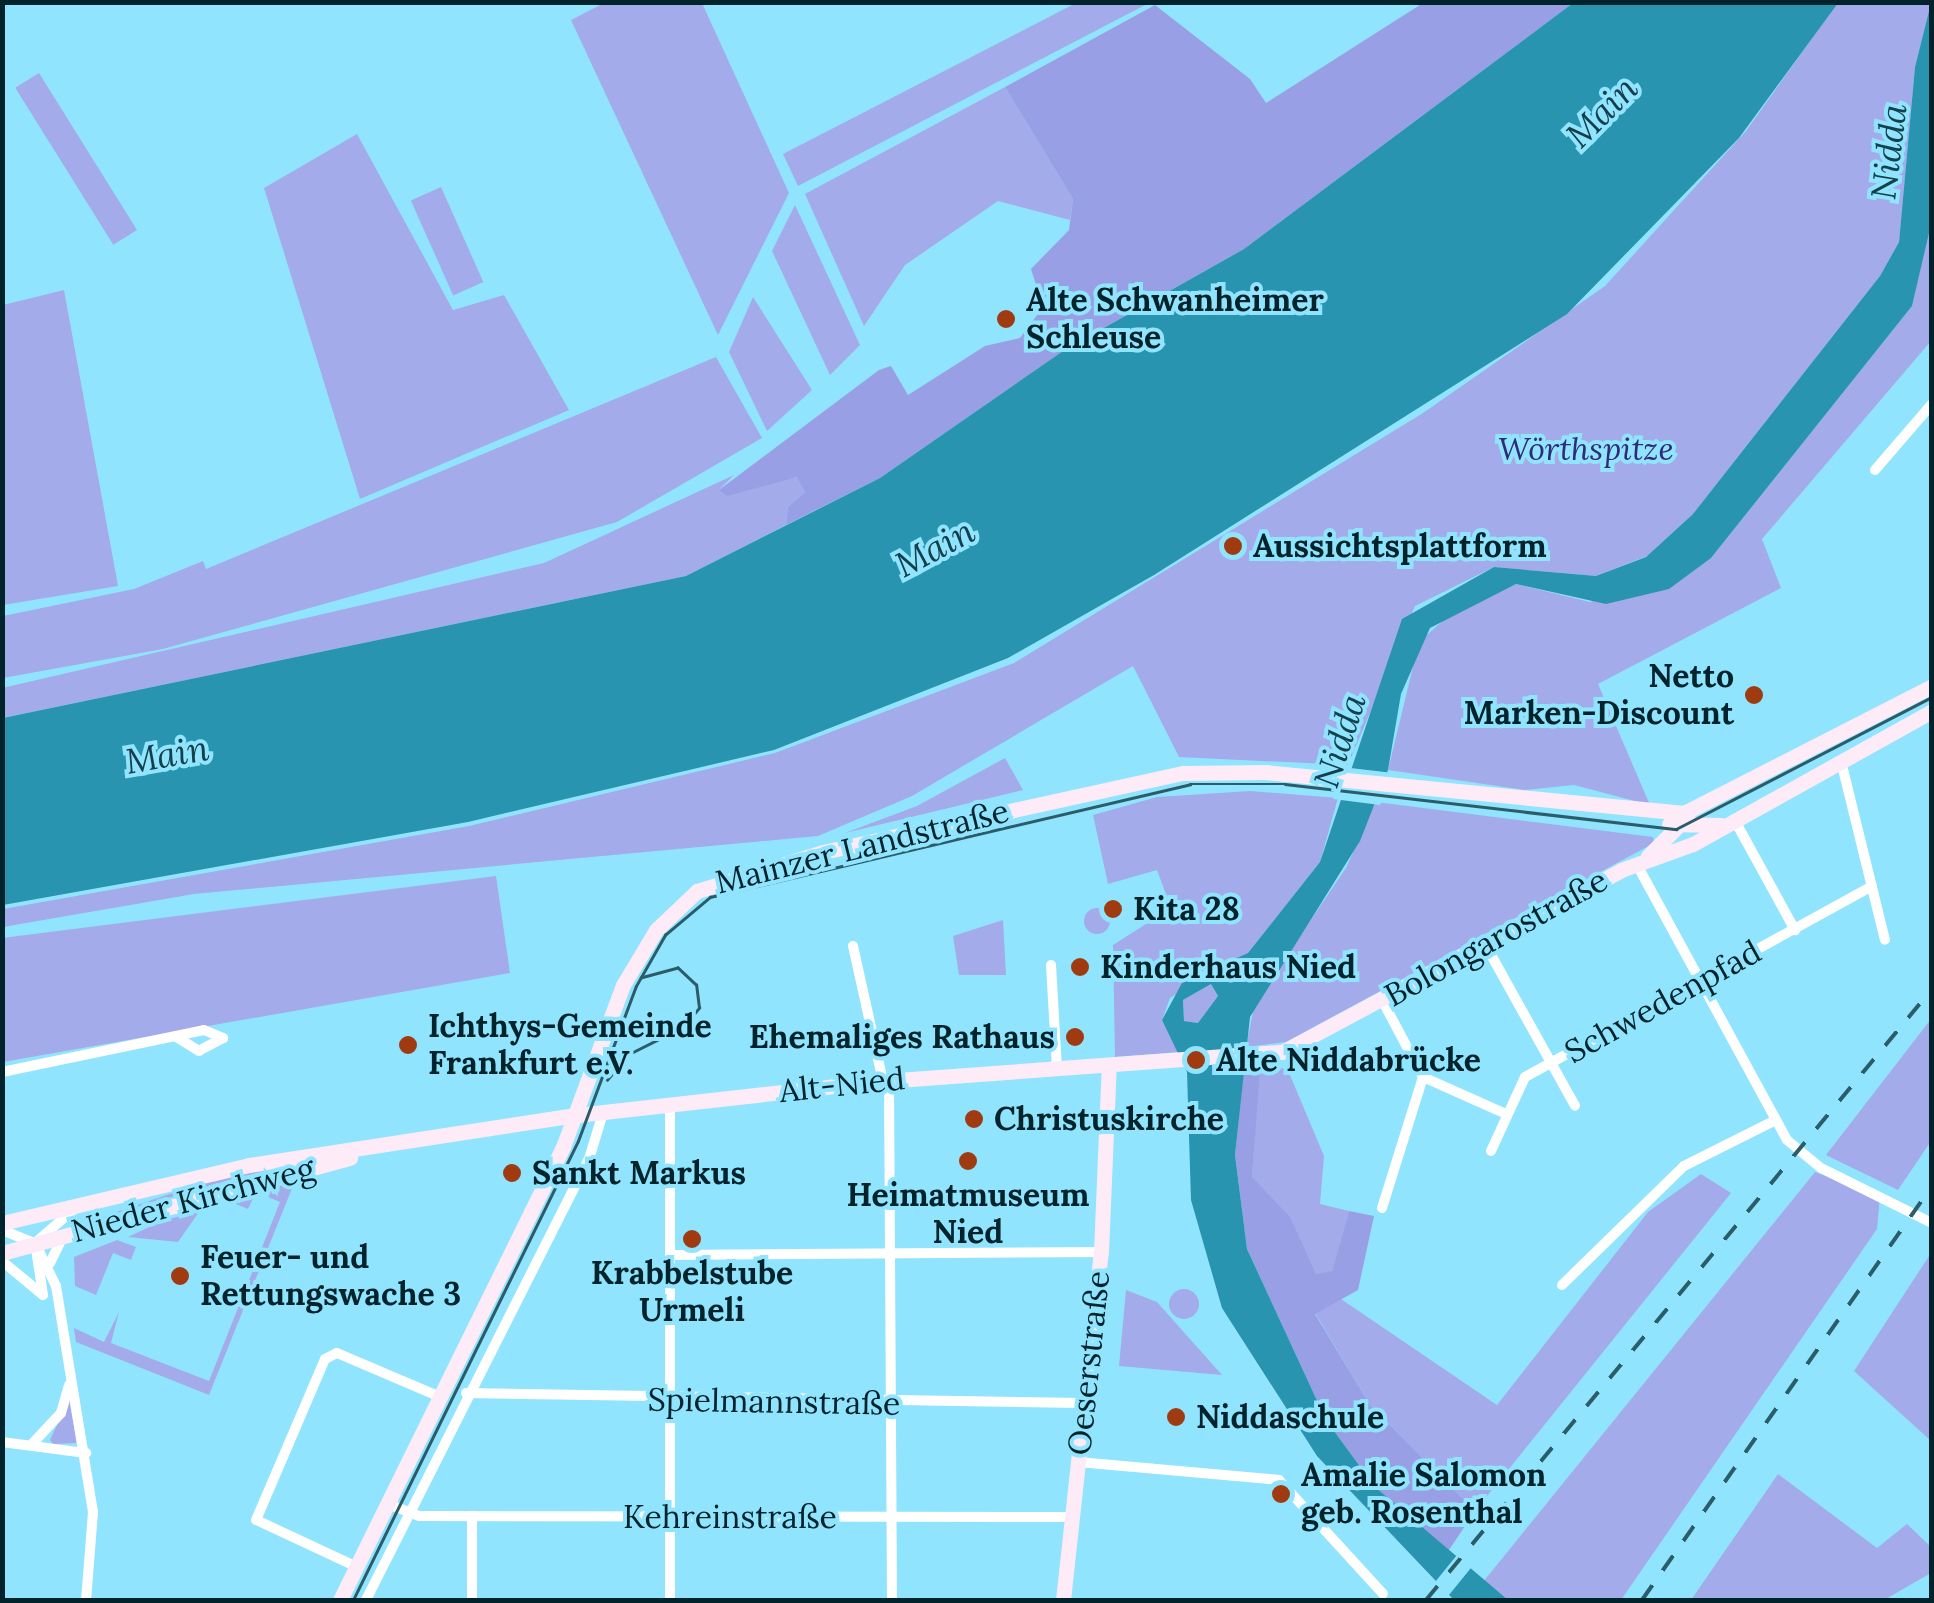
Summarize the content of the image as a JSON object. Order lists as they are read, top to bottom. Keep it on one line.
{"streets":{"main road":["Mainzer Landstraße","Bolongarostraße","Alt-Nied","Nieder Kirchweg","Oeserstraße"],"street":["Schwedenpfad","Spielmannstraße","Kehreinstraße"]},"crossings":[["Mainzer Landstraße","Alt-Nied"],["Mainzer Landstraße","Nieder Kirchweg"],["Mainzer Landstraße","Kehreinstraße"],["Bolongarostraße","Alt-Nied"],["Bolongarostraße","Oeserstraße"],["Alt-Nied","Nieder Kirchweg"],["Alt-Nied","Oeserstraße"],["Oeserstraße","Spielmannstraße"],["Oeserstraße","Kehreinstraße"]],"water":["Main","Nidda"],"parks":["Wörthspitze"],"places":["Alte Schwanheimer Schleuse","Aussichtsplattform","Netto Marken-Discount","Kita 28","Kinderhaus Nied","Ehemaliges Rathaus","Ichthys-Gemeinde Frankfurt e.V.","Alte Niddabrücke","Christuskirche","Heimatmuseum Nied","Sankt Markus","Krabbelstube Urmeli","Feuer- und Rettungswache 3","Niddaschule","Amalie Salomon geb. Rosenthal"]}
